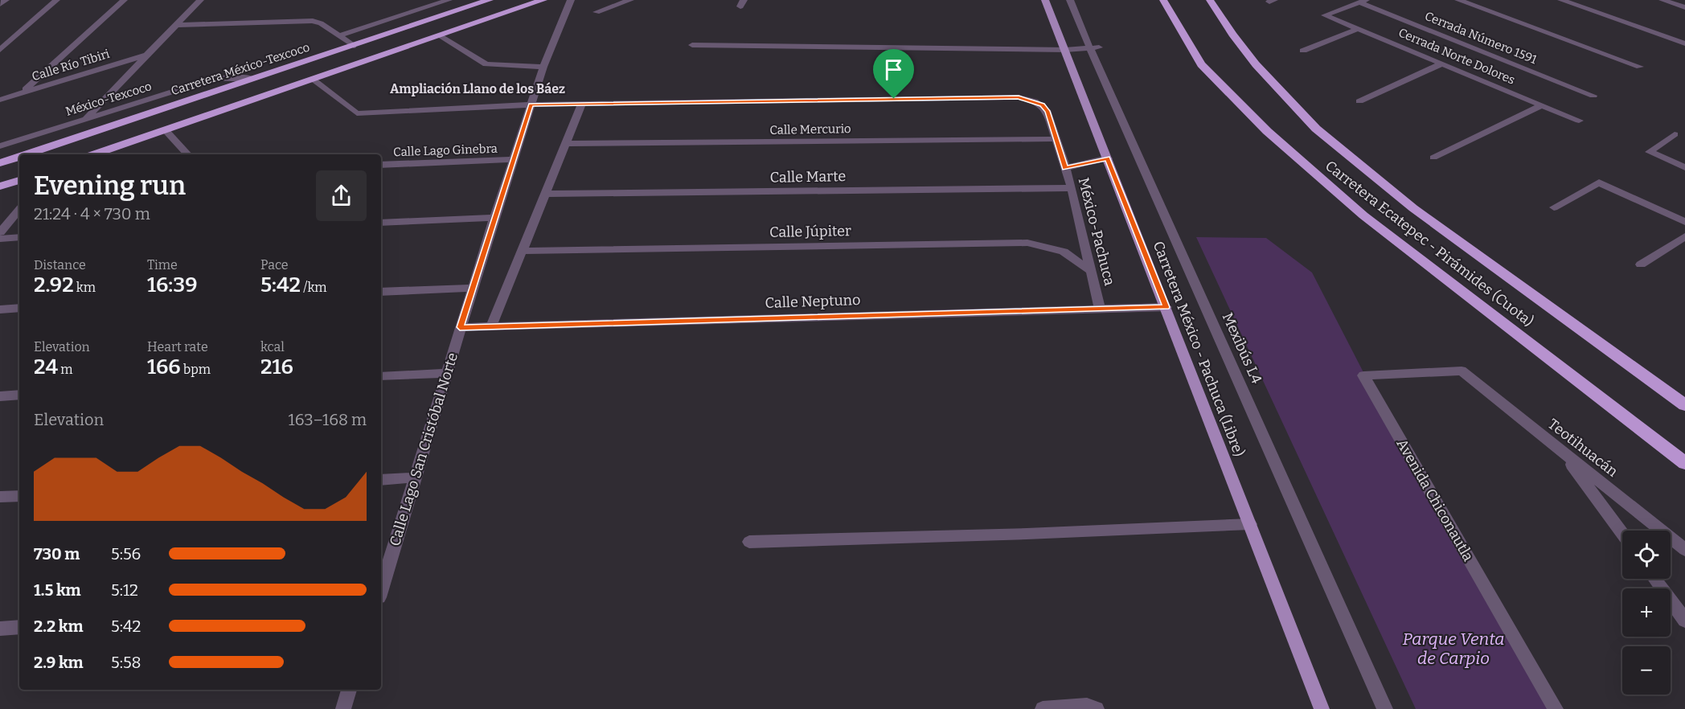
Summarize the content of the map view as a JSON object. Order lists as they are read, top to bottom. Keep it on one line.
{"streets":{"highway":["Carretera México-Texcoco","Carretera Ecatepec - Pirámides (Cuota)"],"main road":["Carretera México - Pachuca (Libre)"],"street":["Cerrada Número 1591","Cerrada Norte Dolores","Calle Río Tibiri","México-Texcoco","Calle Mercurio","Calle Lago Ginebra","Calle Marte","Calle Júpiter","México-Pachuca","Calle Neptuno","Mexibús L4","Teotihuacán","Calle Lago San Cristóbal Norte","Avenida Chiconautla"]},"crossings":[["Cerrada Número 1591","Cerrada Norte Dolores"],["Carretera México-Texcoco","México-Texcoco"],["Calle Mercurio","México-Pachuca"],["Calle Lago Ginebra","Calle Lago San Cristóbal Norte"],["Calle Marte","México-Pachuca"],["Calle Júpiter","México-Pachuca"],["México-Pachuca","Calle Neptuno"],["Calle Neptuno","Carretera México - Pachuca (Libre)"],["Calle Neptuno","Calle Lago San Cristóbal Norte"],["Teotihuacán","Avenida Chiconautla"]],"districts":["Ampliación Llano de los Báez"],"parks":["Parque Venta de Carpio"],"page":{"heading":["Evening run","21:24 · 4 × 730 m"],"stats":[["Distance","2.92 km"],["Time","16:39"],["Pace","5:42 /km"],["Elevation","24 m"],["Heart rate","166 bpm"],["kcal","216"]],"chart":["Elevation","163–168 m"],"map_buttons":["+","−"],"list":[{"name":"730 m","note":"5:56"},{"name":"1.5 km","note":"5:12"},{"name":"2.2 km","note":"5:42"},{"name":"2.9 km","note":"5:58"}]}}
